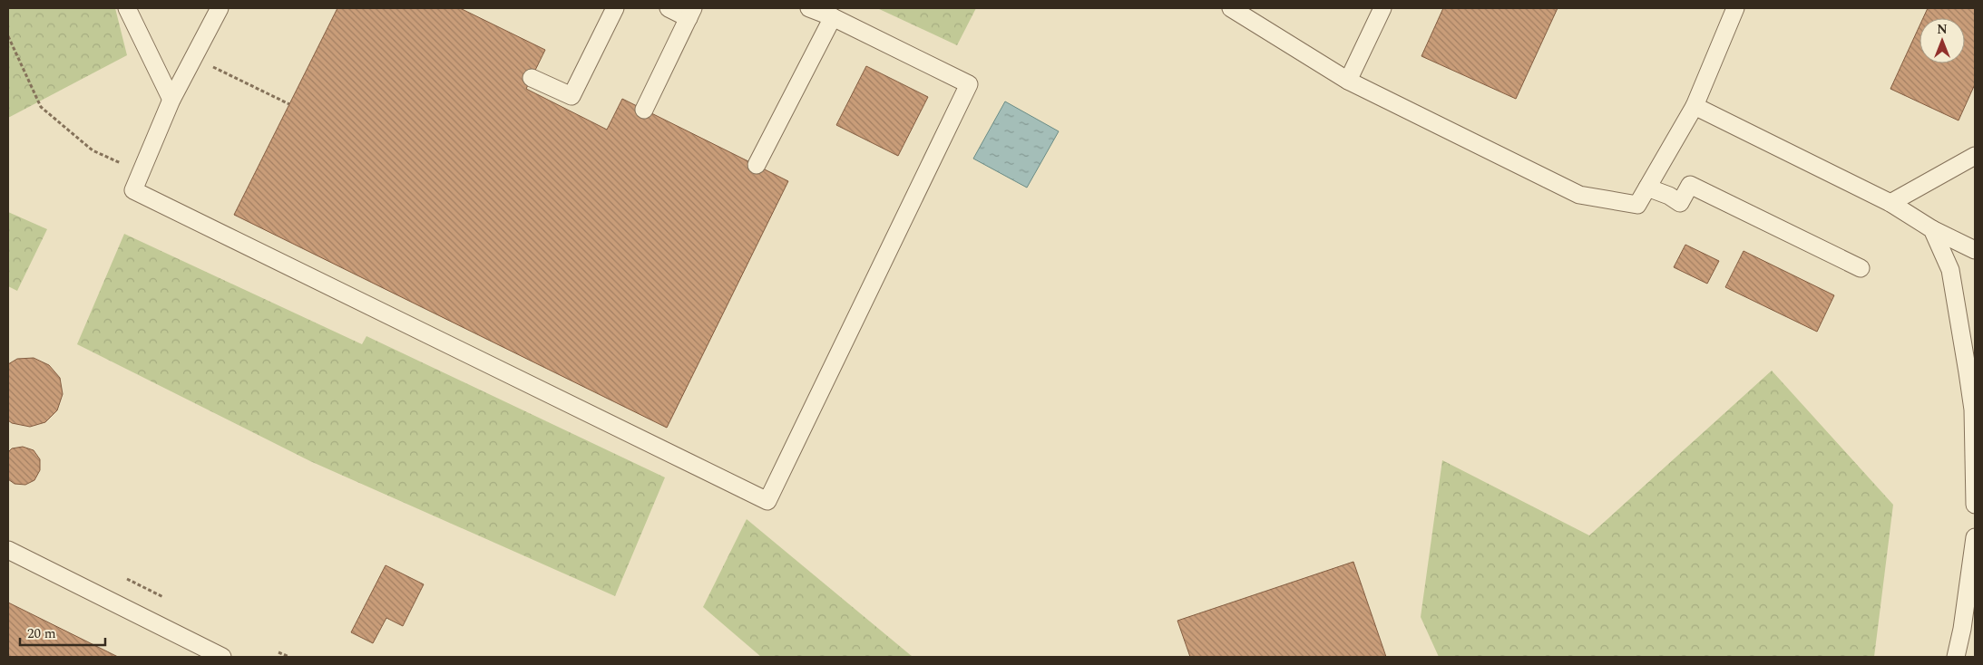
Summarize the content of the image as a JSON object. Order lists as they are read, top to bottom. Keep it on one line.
{"scale_bar":"20 m","north":"top"}
